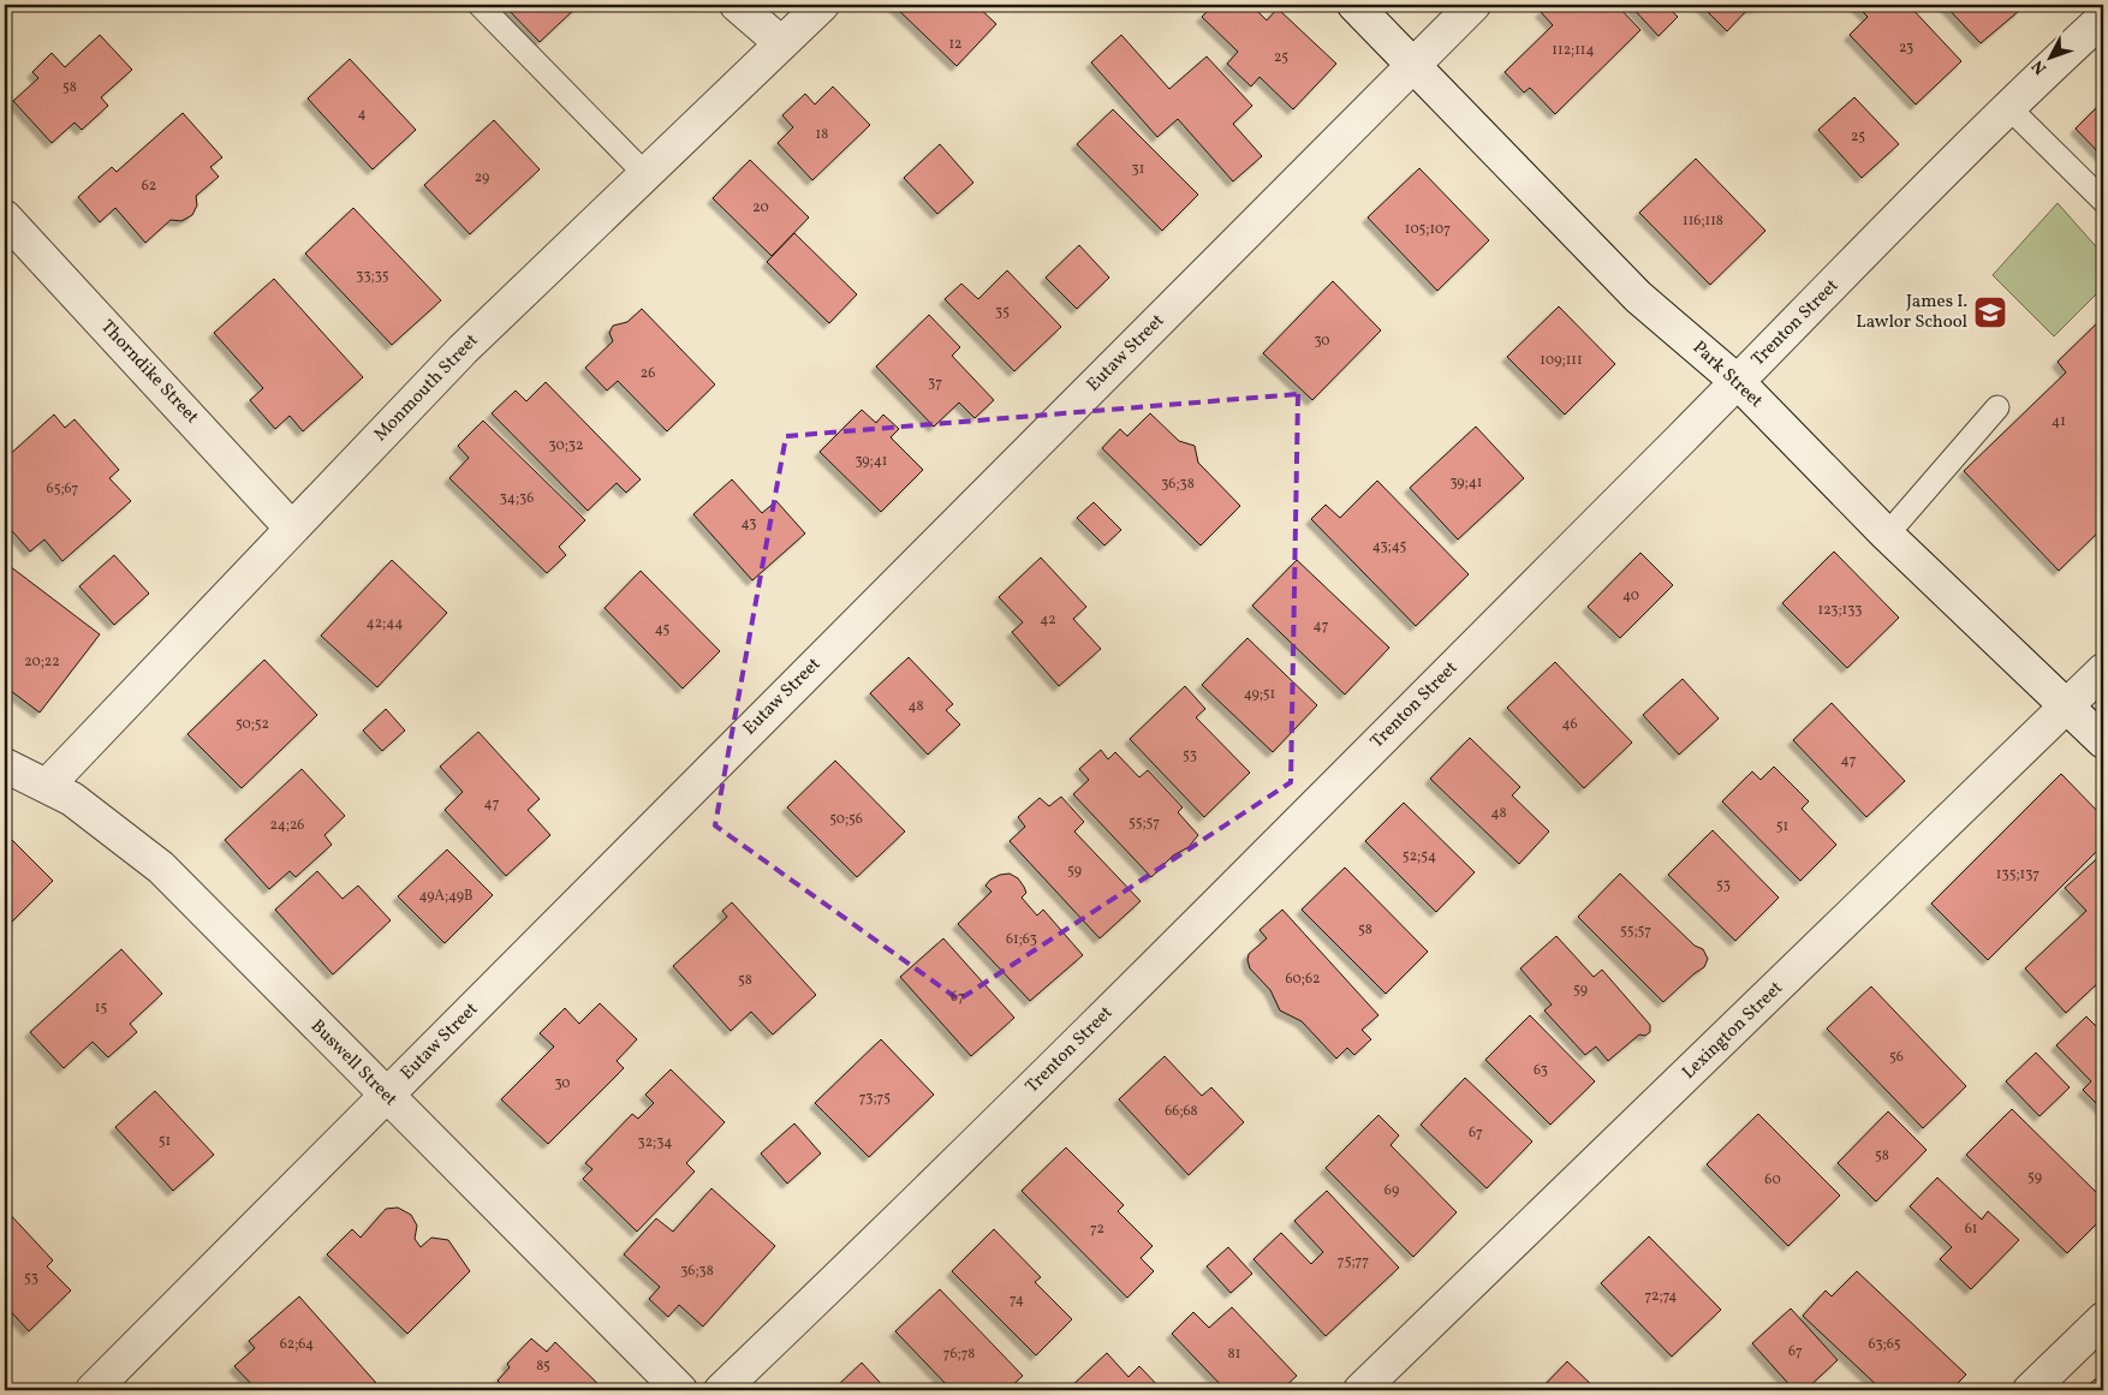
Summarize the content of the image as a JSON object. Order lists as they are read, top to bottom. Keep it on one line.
{"streets":{"street":["Trenton Street","Eutaw Street","Thorndike Street","Park Street","Monmouth Street","Lexington Street","Buswell Street"]},"crossings":[["Trenton Street","Park Street"],["Eutaw Street","Park Street"],["Eutaw Street","Buswell Street"],["Thorndike Street","Monmouth Street"],["Park Street","Lexington Street"],["Monmouth Street","Buswell Street"]],"places":{"school or university":["James I. Lawlor School"]},"house_numbers":["12","23","112;114","25","58","4","18","25","31","29","62","20","116;118","105;107","33;35","35","30","109;111","26","37","41","30;32","39;41","39;41","36;38","65;67","34;36","43","43;45","40","123;133","42","42;44","47","45","20;22","49;51","48","50;52","46","53","47","47","48","50;56","55;57","24;26","51","52;54","59","135;137","53","49A;49B","58","55;57","61;63","60;62","58","59","67","15","56","63","30","73;75","66;68","67","51","32;34","58","59","60","69","72","61","75;77","36;38","53","72;74","74","62;64","63;65","67","76;78","81","85"],"north":"bottom left"}
